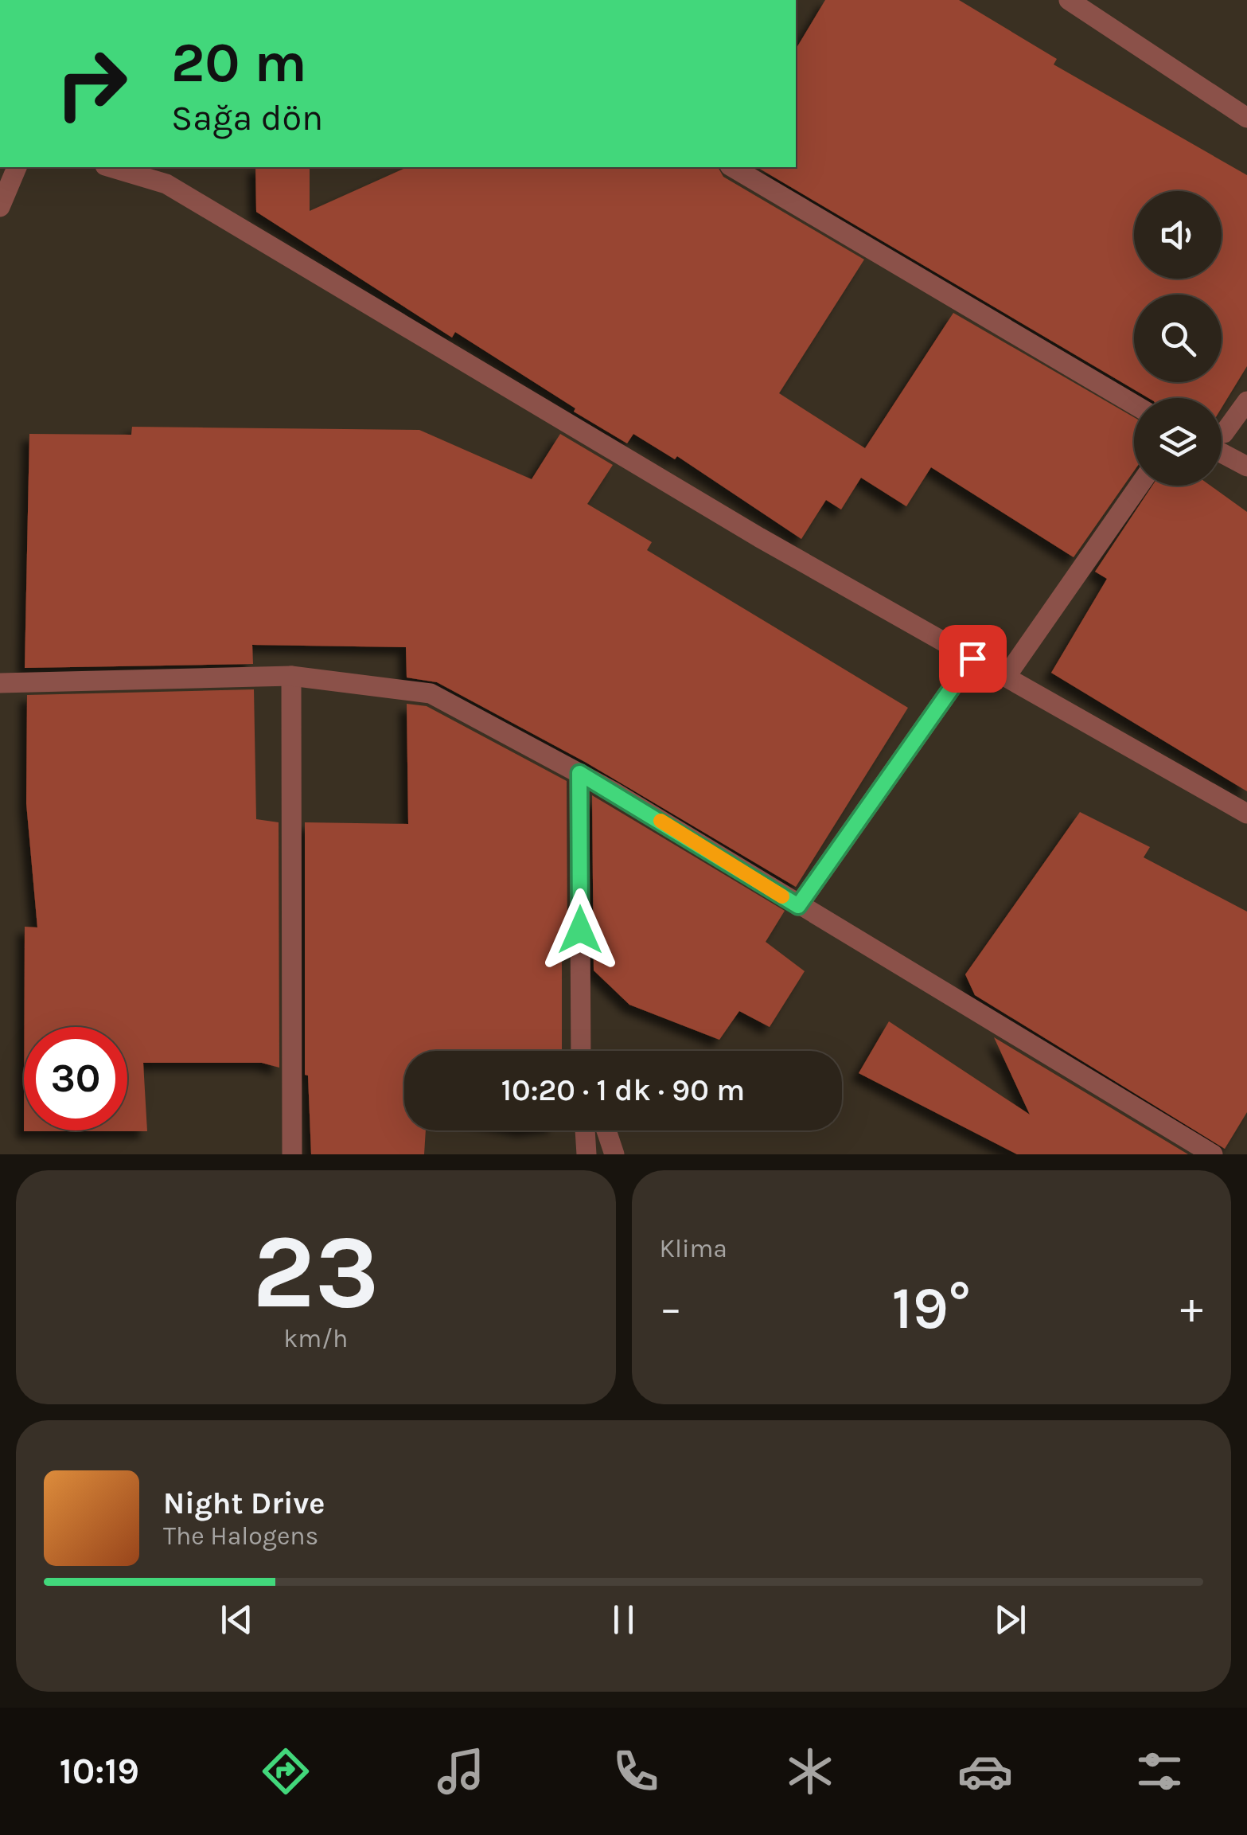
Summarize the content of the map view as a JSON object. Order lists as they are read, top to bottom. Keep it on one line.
{"page":{"turn":["20 m","Sağa dön"],"limit":"30","trip":"10:20 · 1 dk · 90 m","tile":[["23","km/h"],"Klima"],"heat":["−","19°","+"],"song":["Night Drive","The Halogens"],"tabs":"10:19"}}
